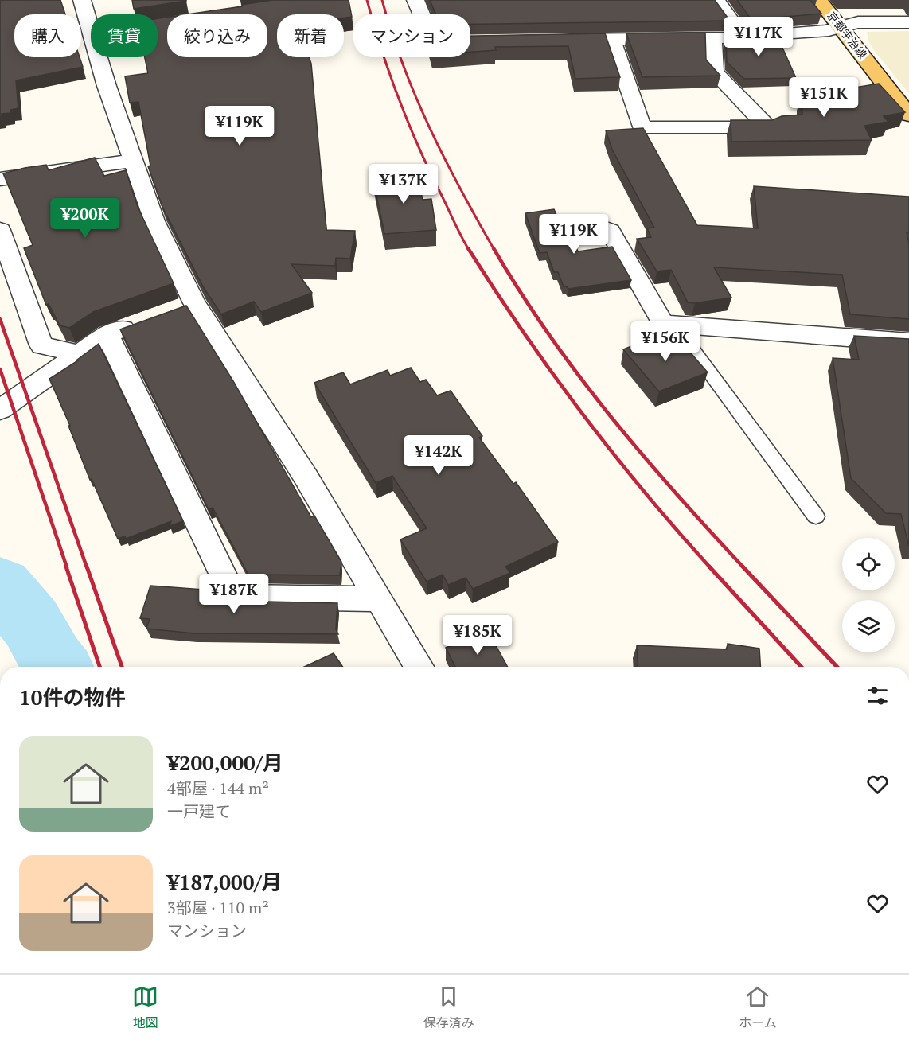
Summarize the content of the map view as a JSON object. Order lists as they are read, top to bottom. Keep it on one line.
{"streets":{"main road":["京都宇治線"]},"page":{"chip":["購入","賃貸","絞り込み","新着","マンション"],"price":["¥117K","¥151K","¥119K","¥137K","¥200K","¥119K","¥156K","¥142K","¥187K","¥185K"],"heading":"10件の物件","list":[{"name":"¥200,000/月","note":"4部屋 · 144 m² · 一戸建て"},{"name":"¥187,000/月","note":"3部屋 · 110 m² · マンション"}],"tabs":["地図","保存済み","ホーム"]}}
